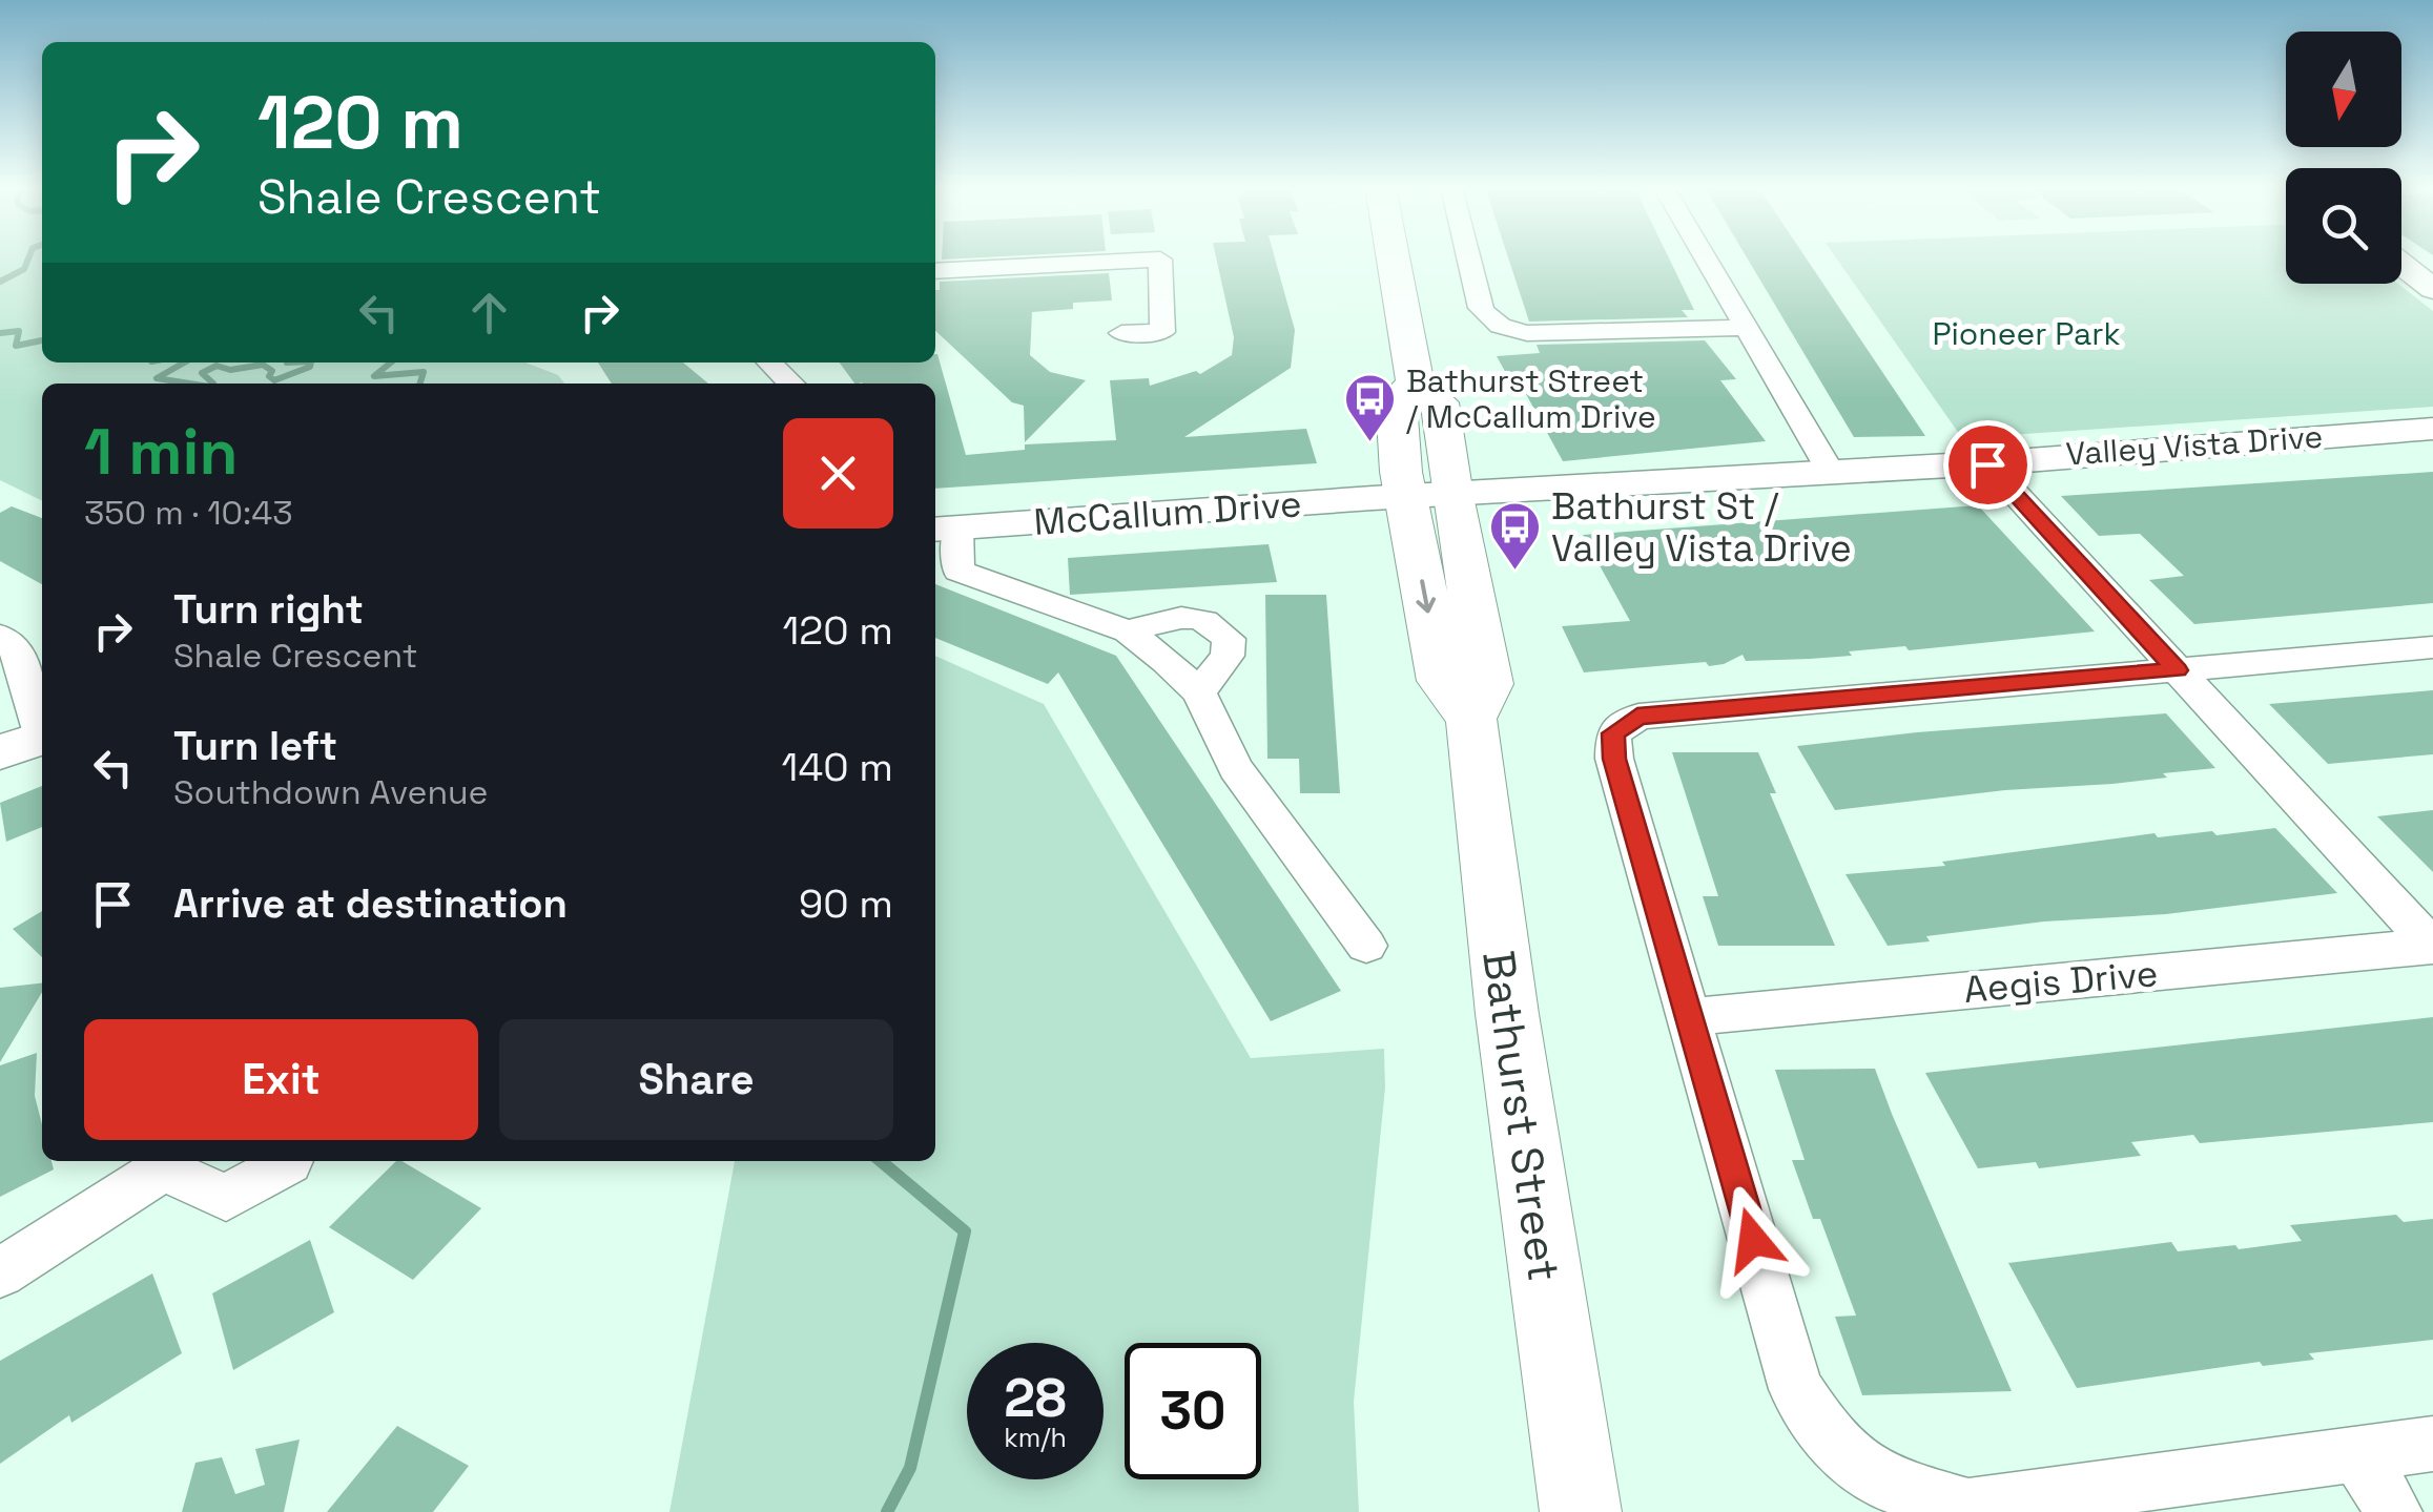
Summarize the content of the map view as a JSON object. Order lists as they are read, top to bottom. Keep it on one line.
{"streets":{"main road":["Bathurst Street"],"street":["Valley Vista Drive","McCallum Drive","Aegis Drive"]},"crossings":[["Valley Vista Drive","McCallum Drive"],["Valley Vista Drive","Bathurst Street"],["McCallum Drive","Bathurst Street"]],"parks":["Pioneer Park"],"places":{"bus stop":["Bathurst Street / McCallum Drive","Bathurst St / Valley Vista Drive"]},"north":"bottom","page":{"turn":["120 m","Shale Crescent"],"heading":["1 min","350 m · 10:43"],"list":[{"name":"Turn right","note":"Shale Crescent","value":"120 m"},{"name":"Turn left","note":"Southdown Avenue","value":"140 m"},{"name":"Arrive at destination","value":"90 m"}],"buttons":["Exit","Share"],"speed":"28 km/h","limit":"30"}}
